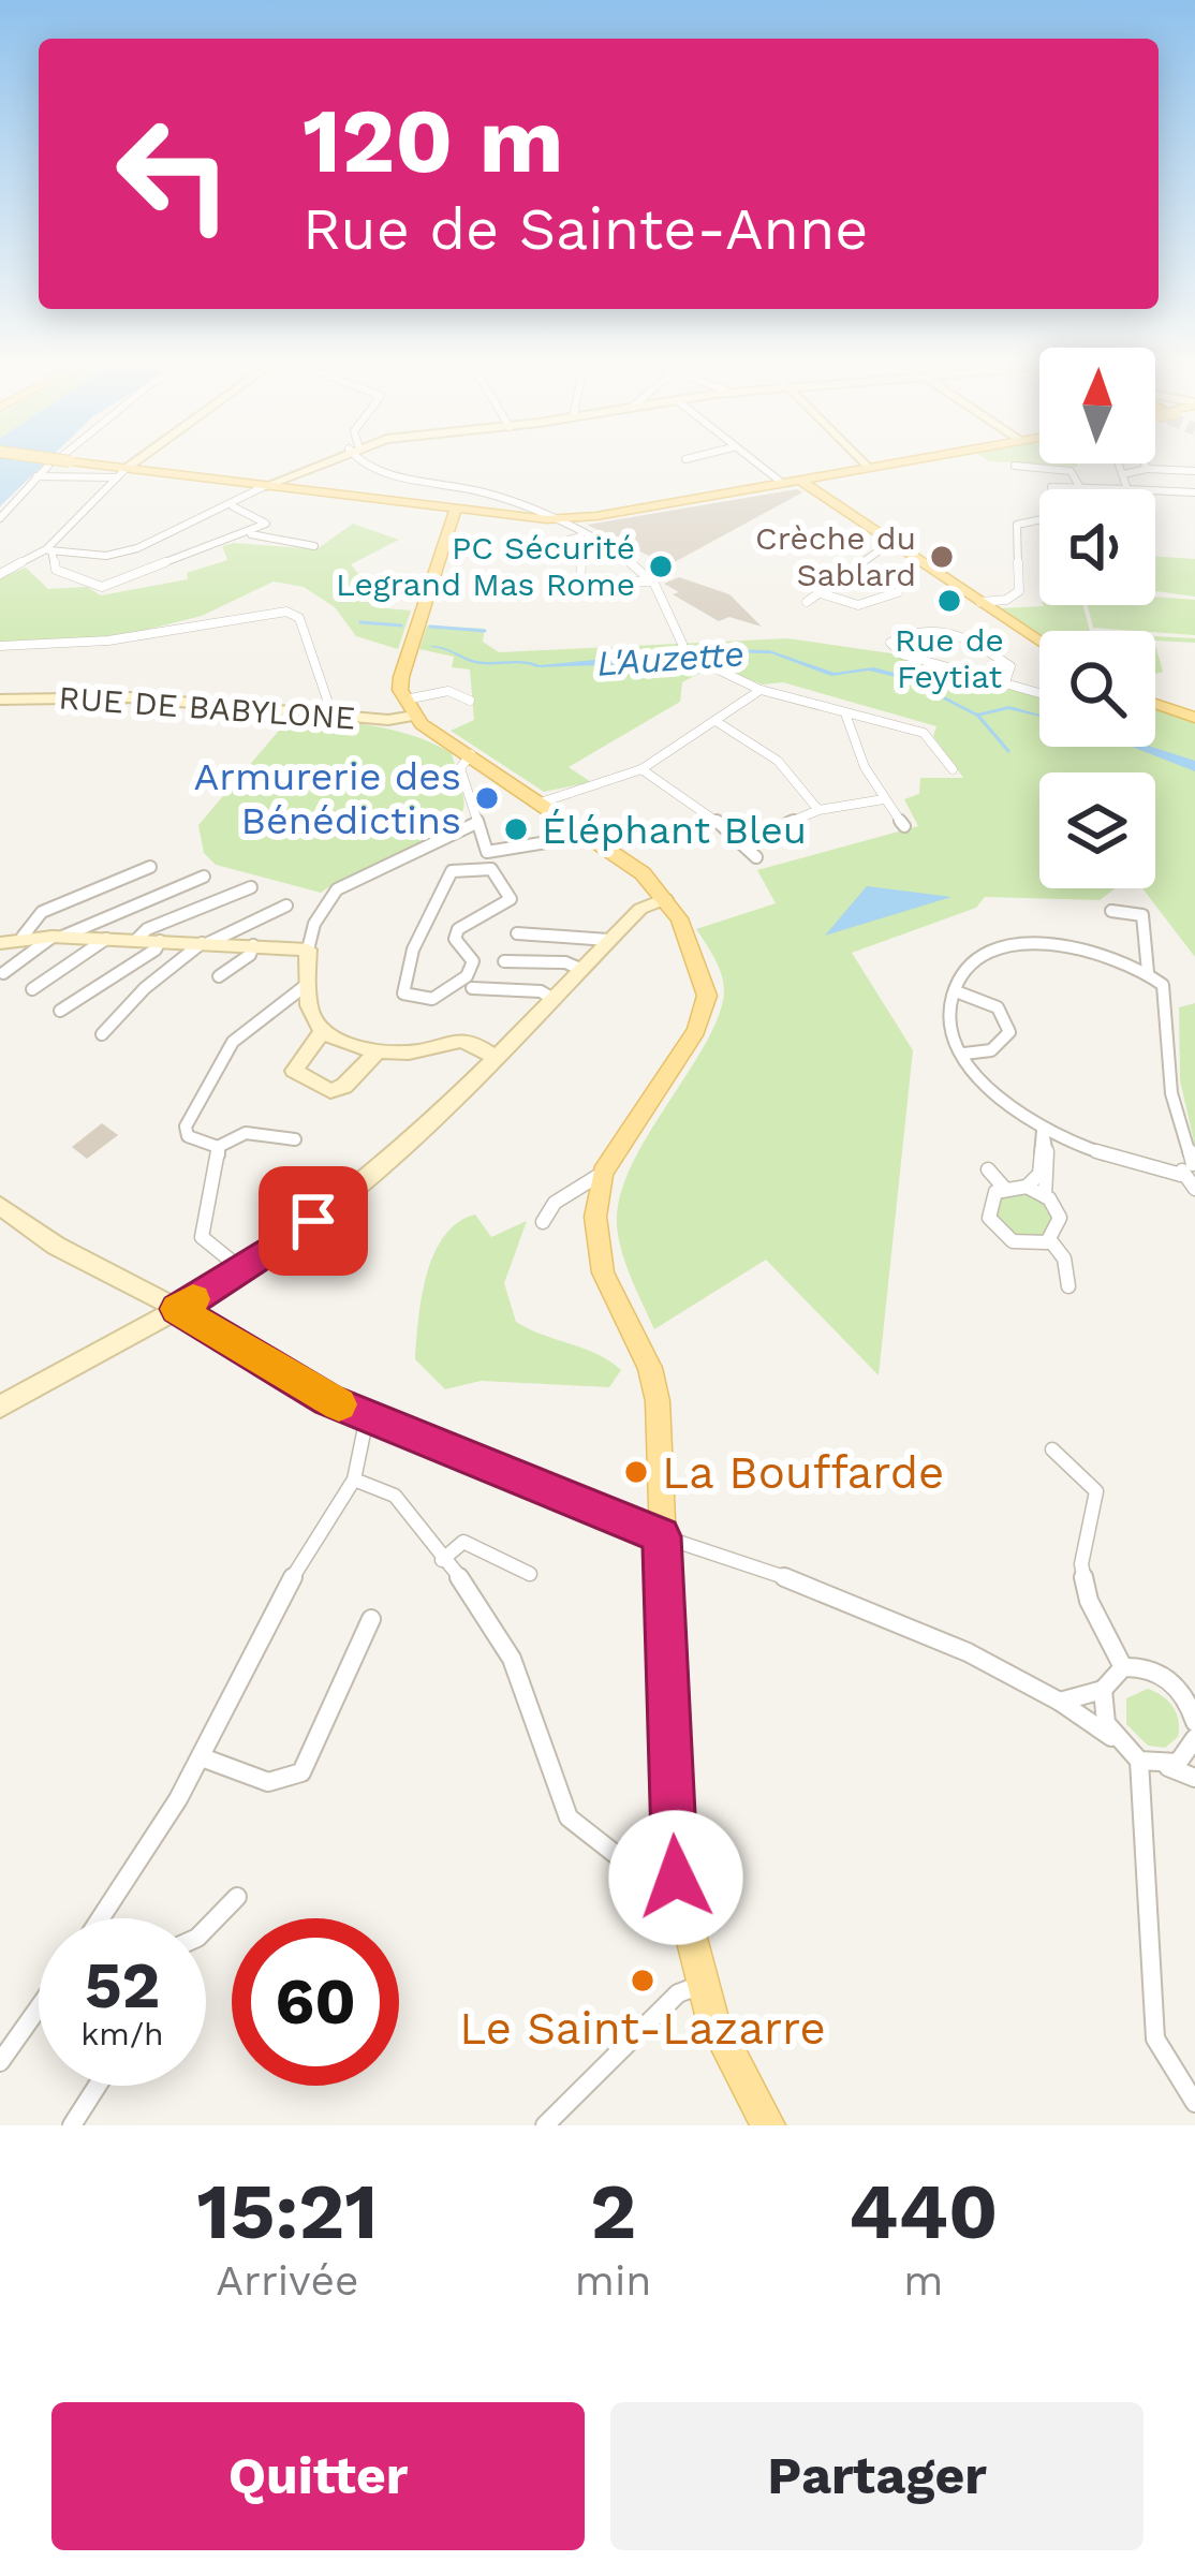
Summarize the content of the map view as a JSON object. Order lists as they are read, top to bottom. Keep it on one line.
{"streets":{"street":["RUE DE BABYLONE"]},"water":["L'Auzette"],"places":["Crèche du Sablard","PC Sécurité Legrand Mas Rome","Rue de Feytiat","Armurerie des Bénédictins","Éléphant Bleu","La Bouffarde","Le Saint-Lazarre"],"north":"top","page":{"turn":["120 m","Rue de Sainte-Anne"],"speed":"52 km/h","limit":"60","eta":["15:21","Arrivée","2","min","440","m"],"buttons":["Quitter","Partager"]}}
